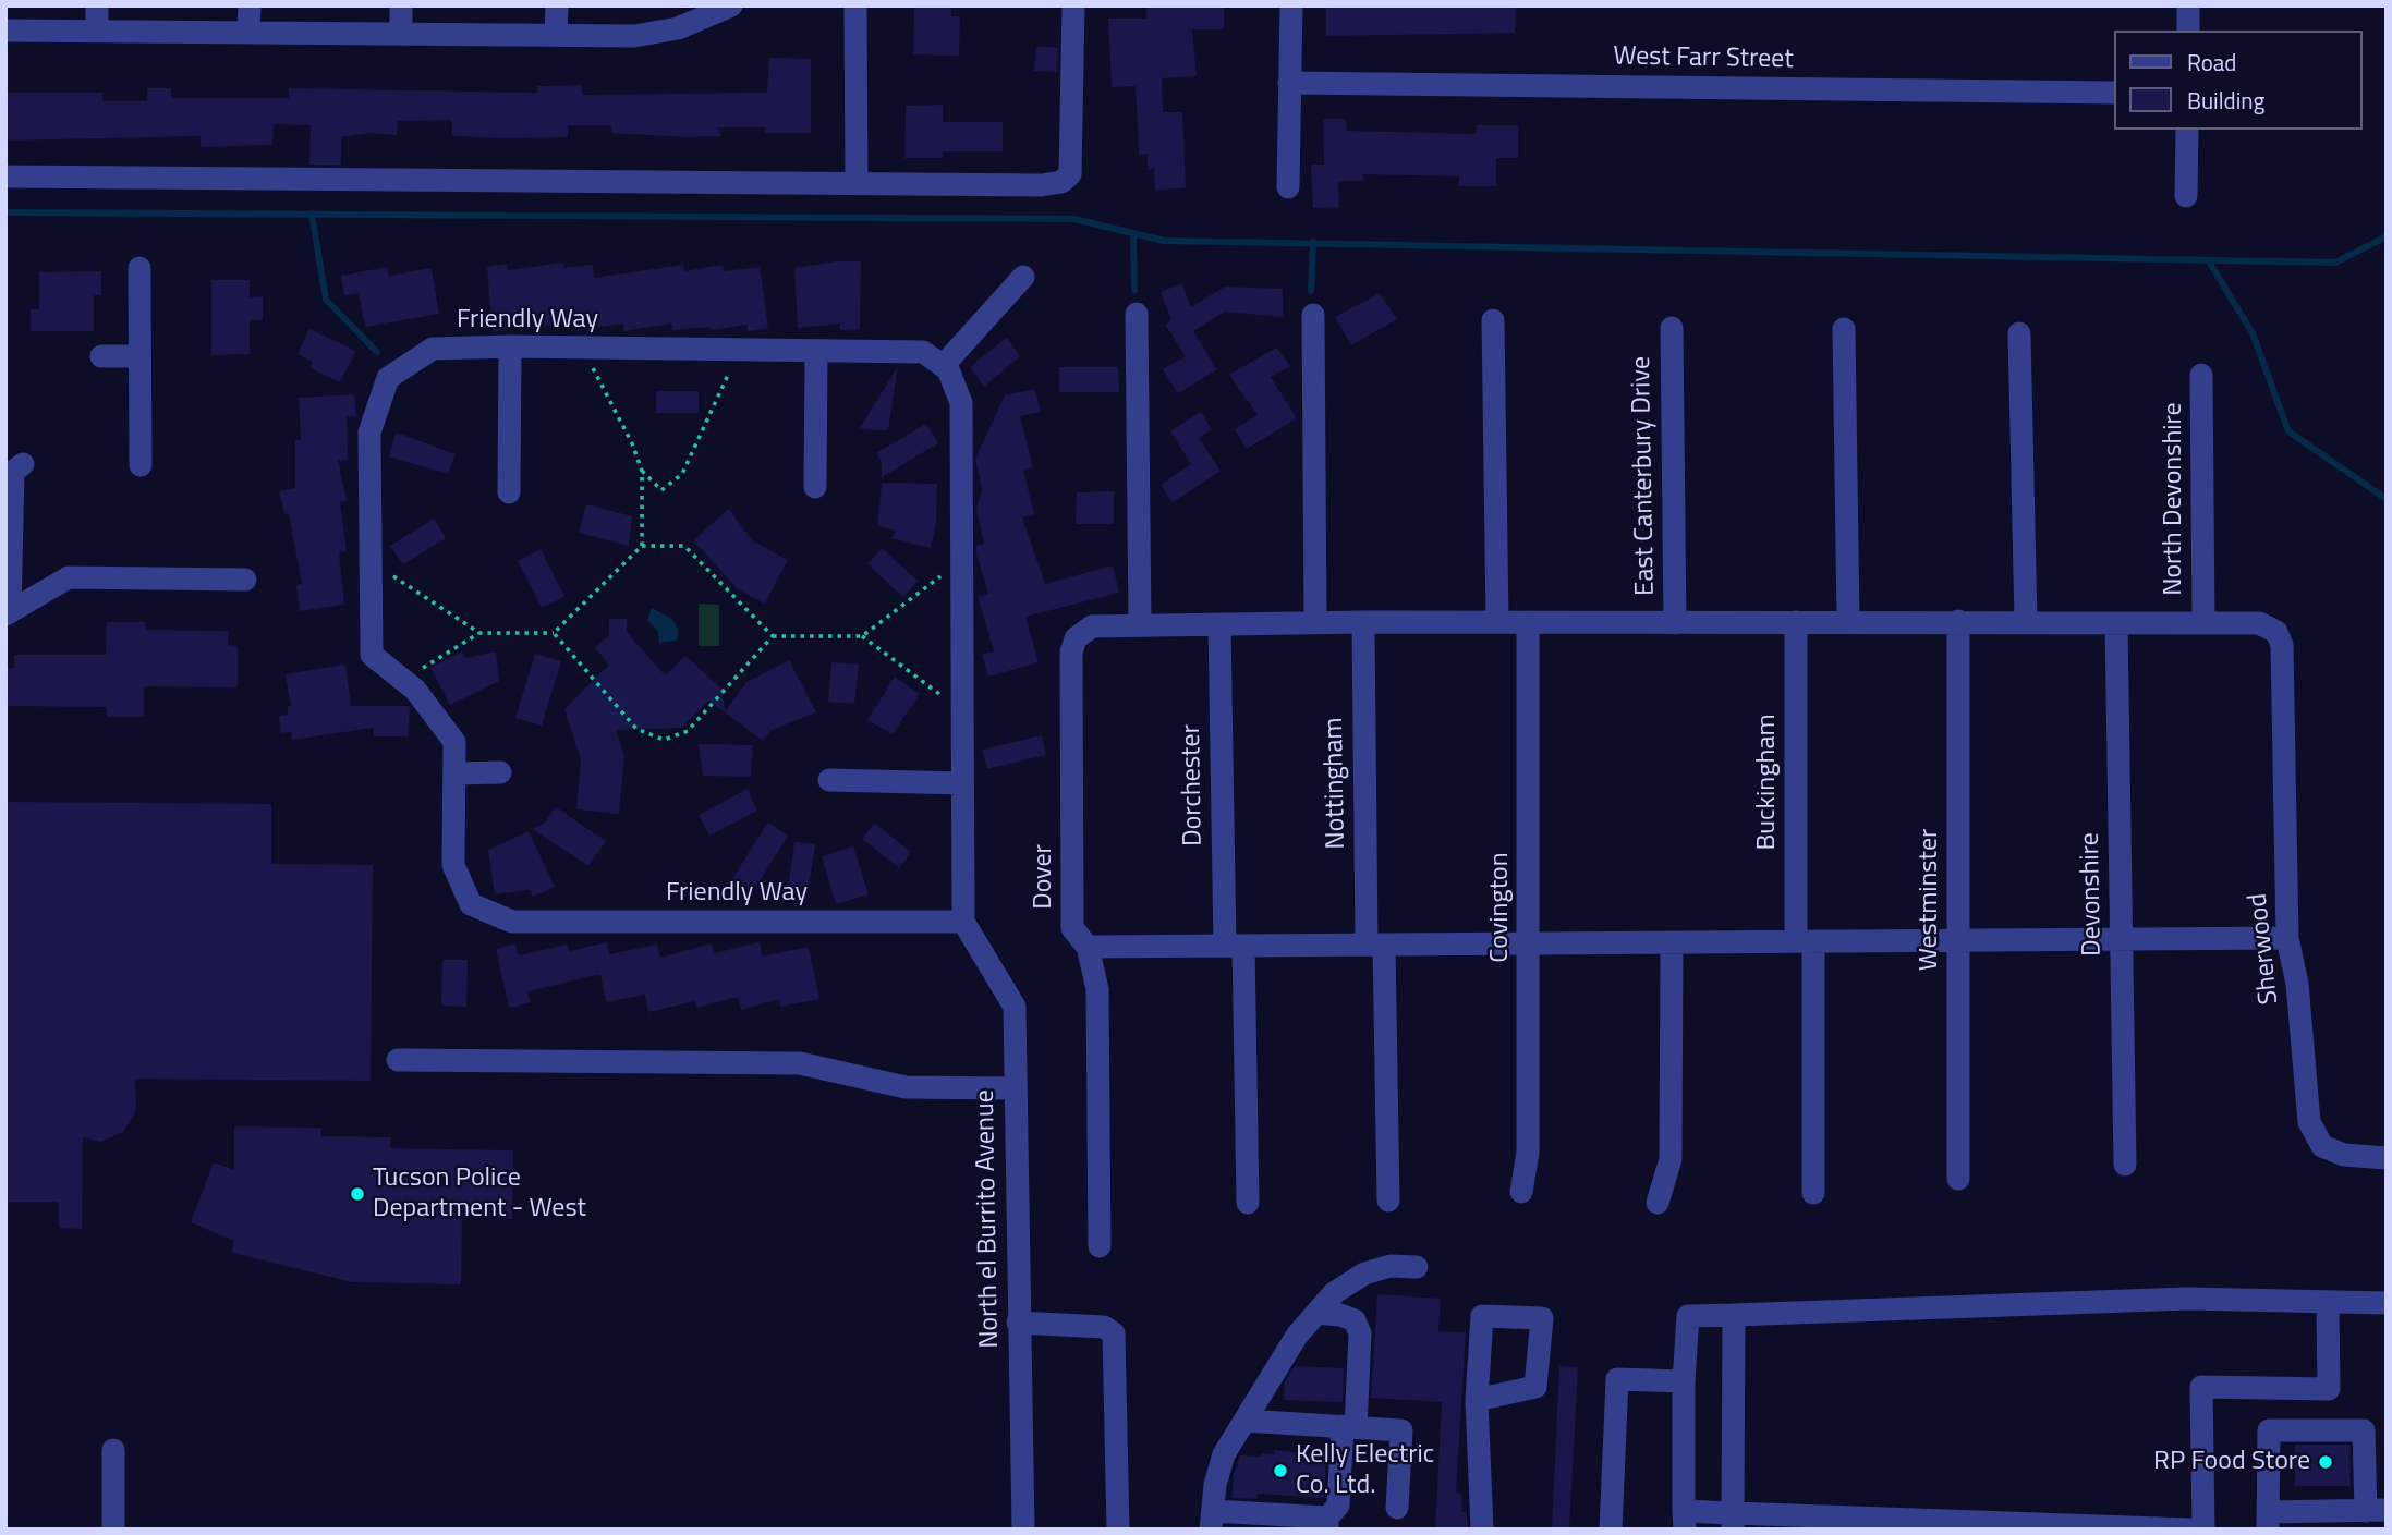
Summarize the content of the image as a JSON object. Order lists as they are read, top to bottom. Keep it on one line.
{"streets":{"street":["West Farr Street","Friendly Way","East Canterbury Drive","North Devonshire","Buckingham","Nottingham","Dorchester","Dover","Devonshire","Westminster","Covington","Sherwood","North el Burrito Avenue"]},"crossings":[["Friendly Way","North el Burrito Avenue"],["North Devonshire","Sherwood"]],"places":["Tucson Police Department - West","RP Food Store","Kelly Electric Co. Ltd."],"legend":["Road","Building"]}
